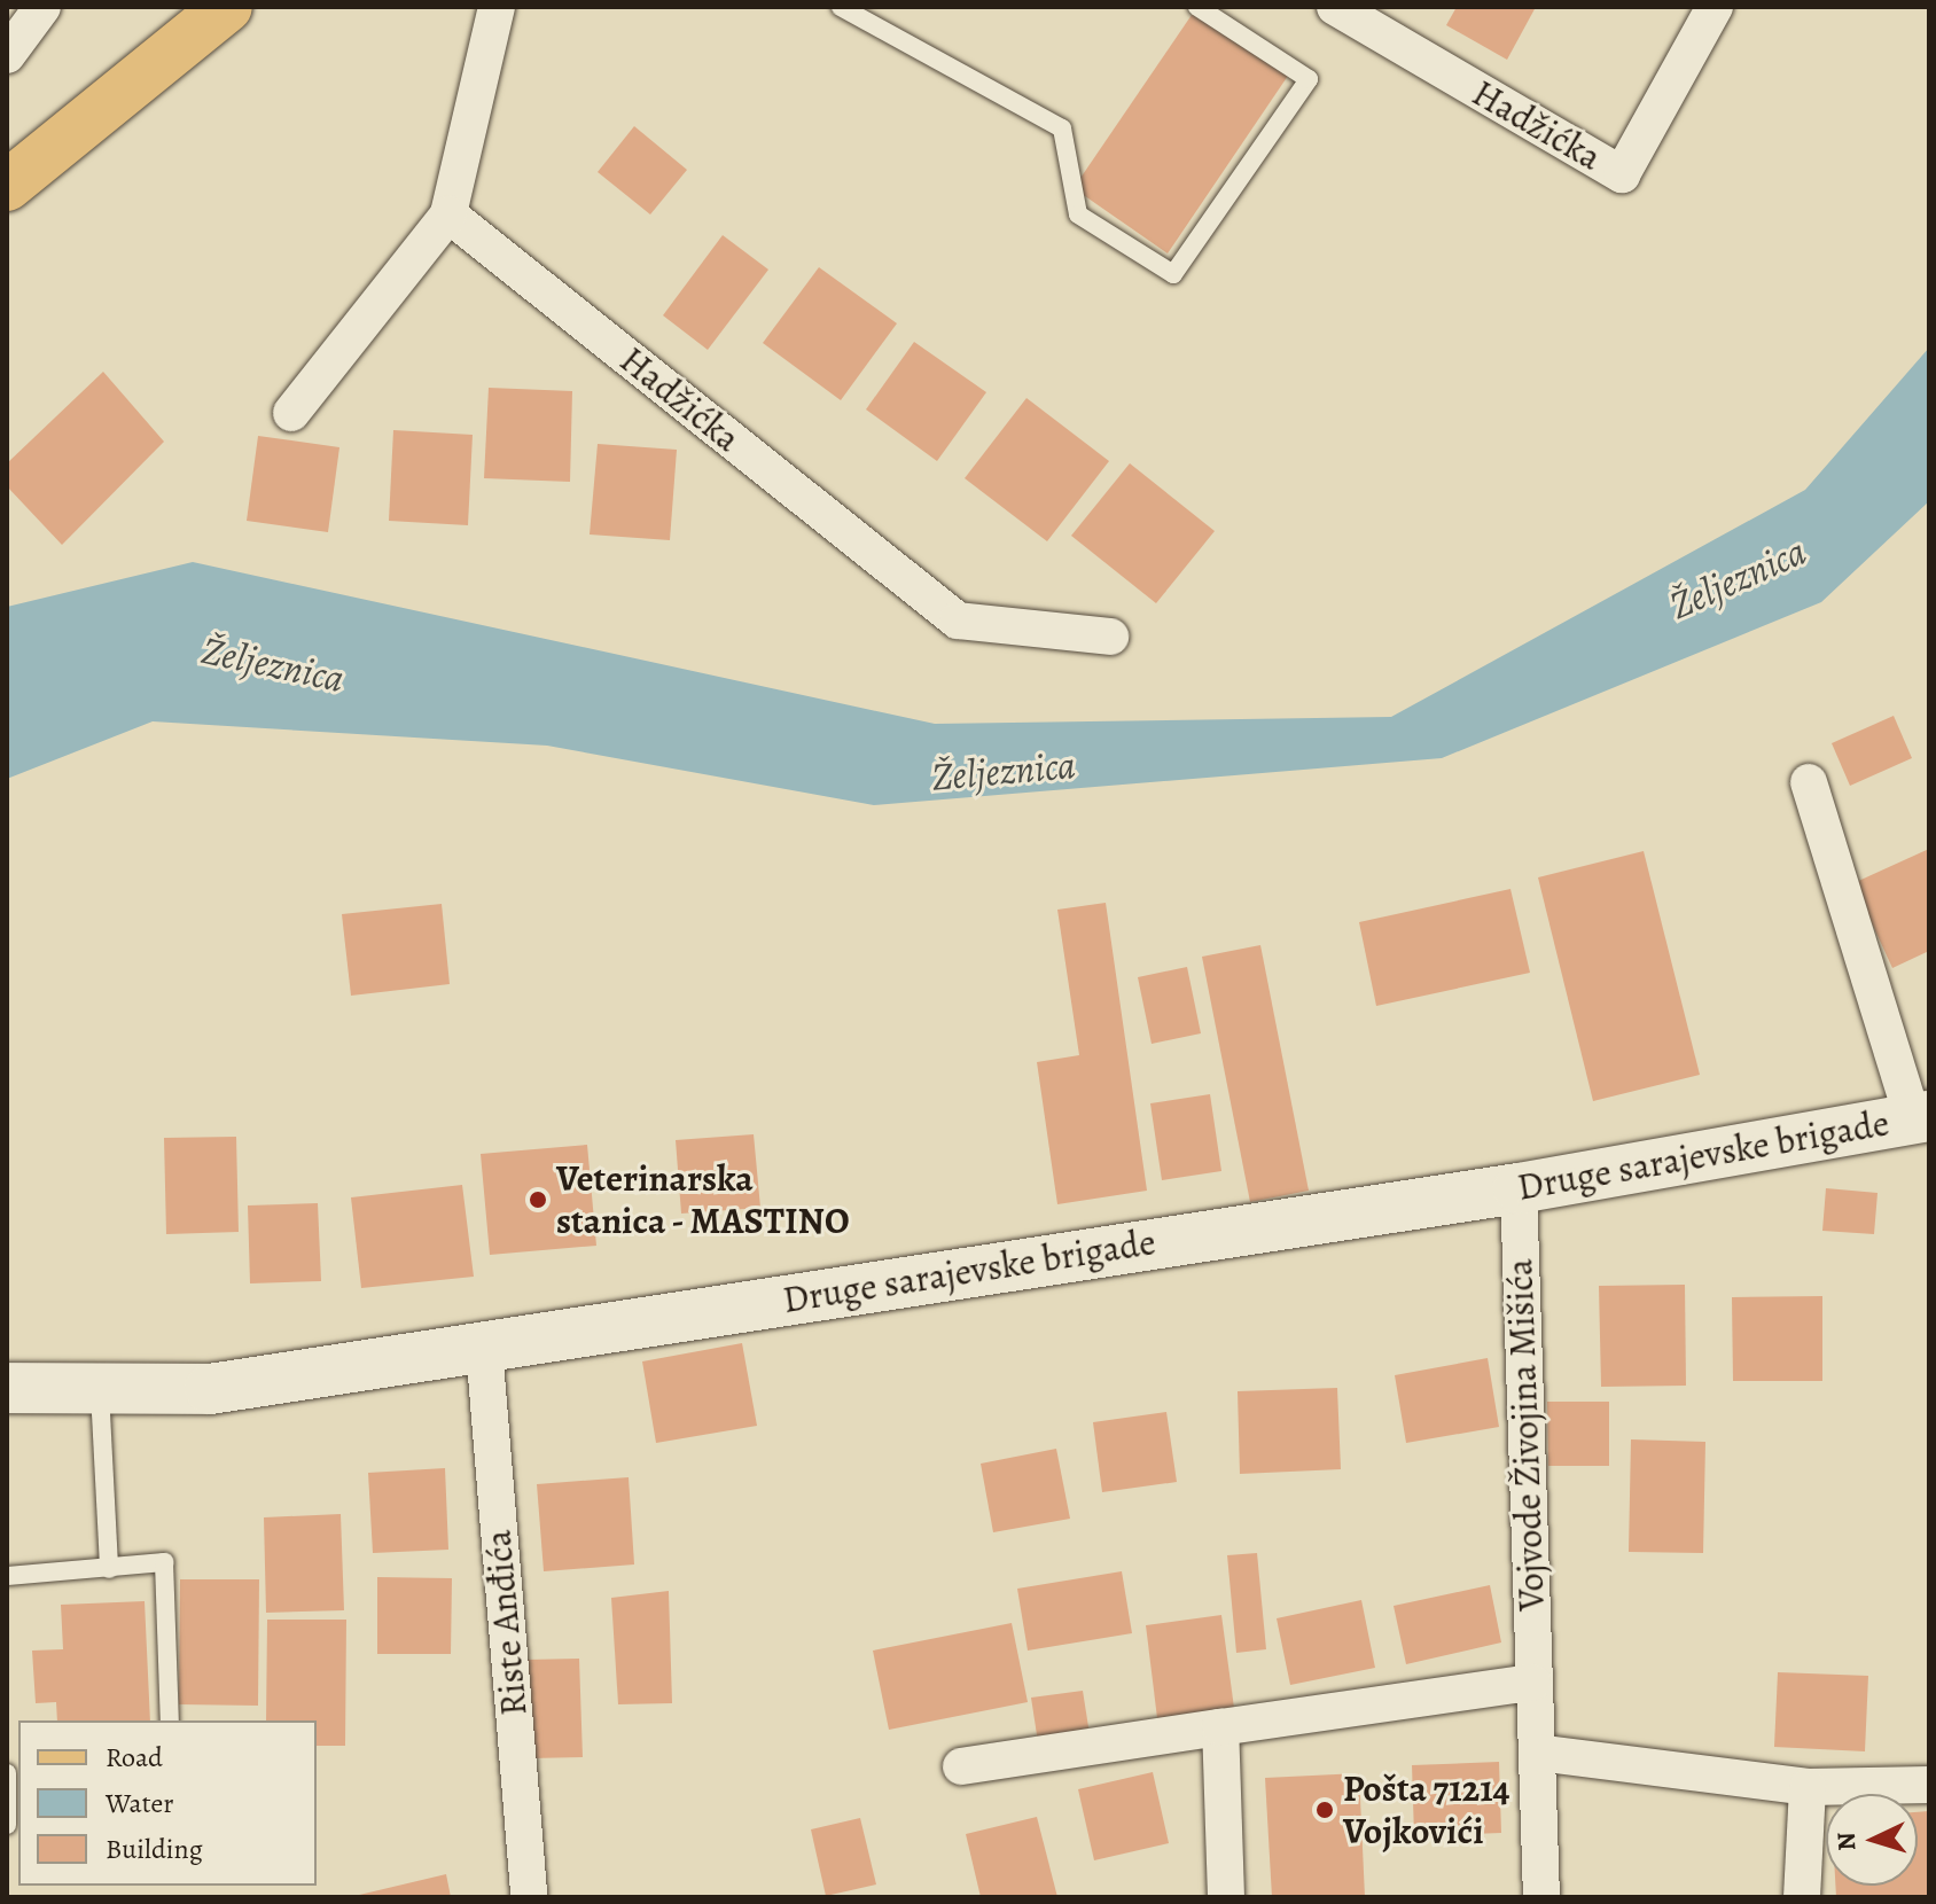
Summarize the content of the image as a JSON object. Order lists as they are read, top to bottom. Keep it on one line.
{"streets":{"main road":["Druge sarajevske brigade"],"street":["Hadžićka","Vojvode Živojina Mišića","Riste Anđića"]},"crossings":[["Druge sarajevske brigade","Vojvode Živojina Mišića"],["Druge sarajevske brigade","Riste Anđića"]],"water":["Željeznica"],"places":["Veterinarska stanica - MASTINO","Pošta 71214 Vojkovići"],"legend":["Road","Water","Building"],"north":"left"}
